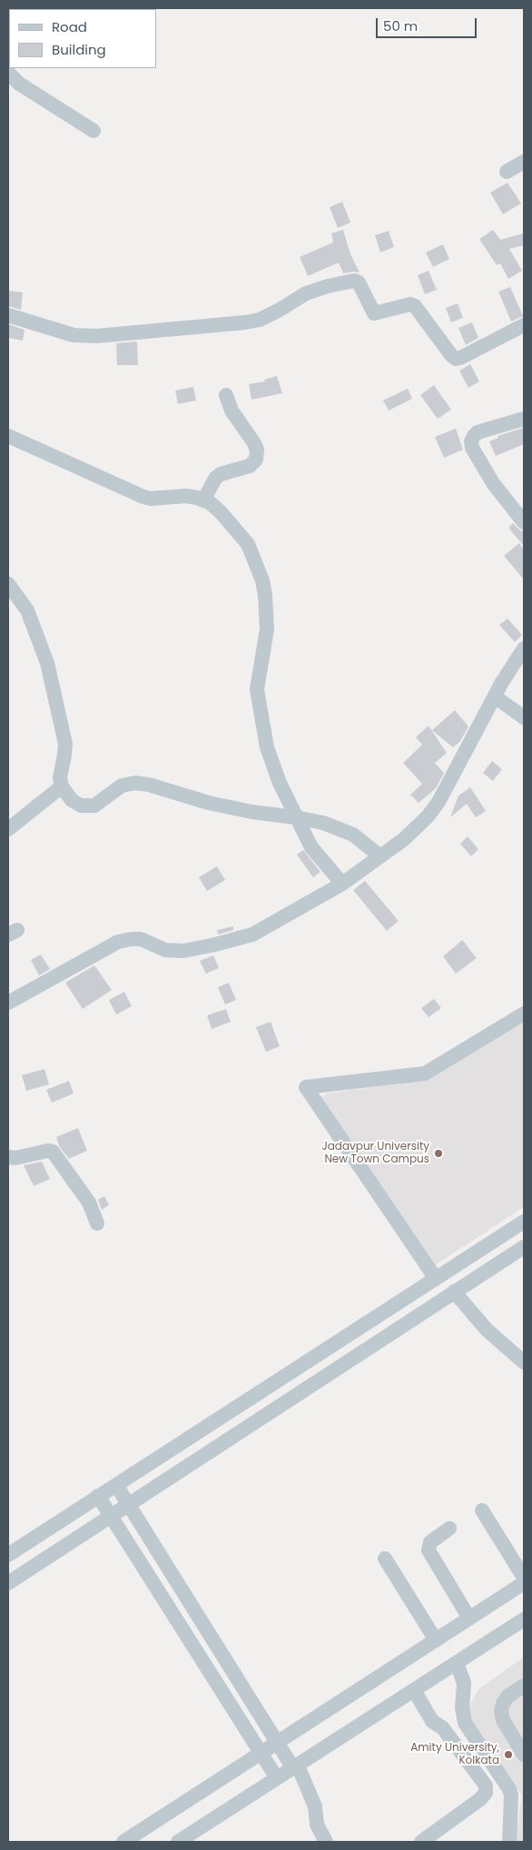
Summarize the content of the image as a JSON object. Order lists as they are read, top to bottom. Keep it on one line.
{"places":["Jadavpur University New Town Campus","Amity University, Kolkata"],"legend":["Road","Building"],"scale_bar":"50 m"}
